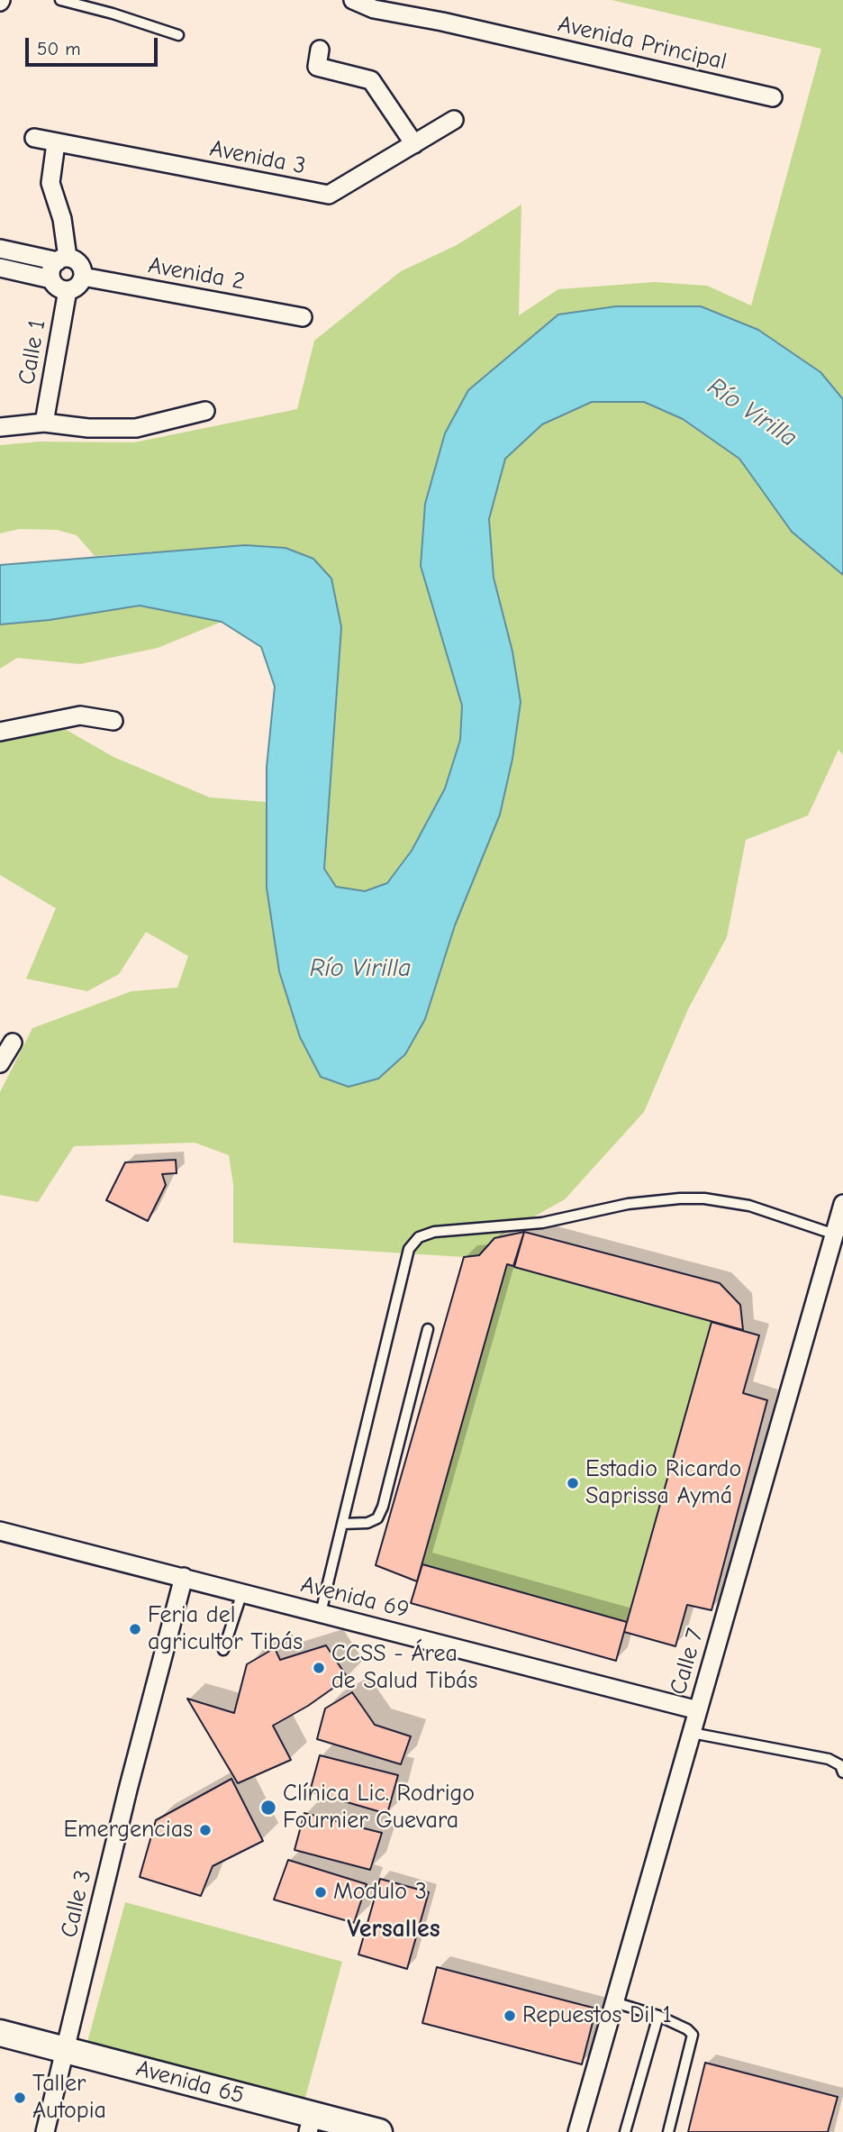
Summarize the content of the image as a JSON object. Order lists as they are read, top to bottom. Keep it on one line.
{"streets":{"street":["Avenida Principal","Avenida 3","Avenida 2","Calle 1","Avenida 69","Calle 7","Calle 3","Avenida 65"]},"crossings":[["Avenida 2","Calle 1"],["Avenida 69","Calle 7"],["Avenida 69","Calle 3"],["Calle 3","Avenida 65"]],"districts":["Versalles"],"water":["Río Virilla"],"places":["Estadio Ricardo Saprissa Aymá","Feria del agricultor Tibás","CCSS - Área de Salud Tibás","Clínica Lic. Rodrigo Fournier Guevara","Emergencias","Modulo 3","Repuestos Dil 1","Taller Autopia"],"scale_bar":"50 m"}
